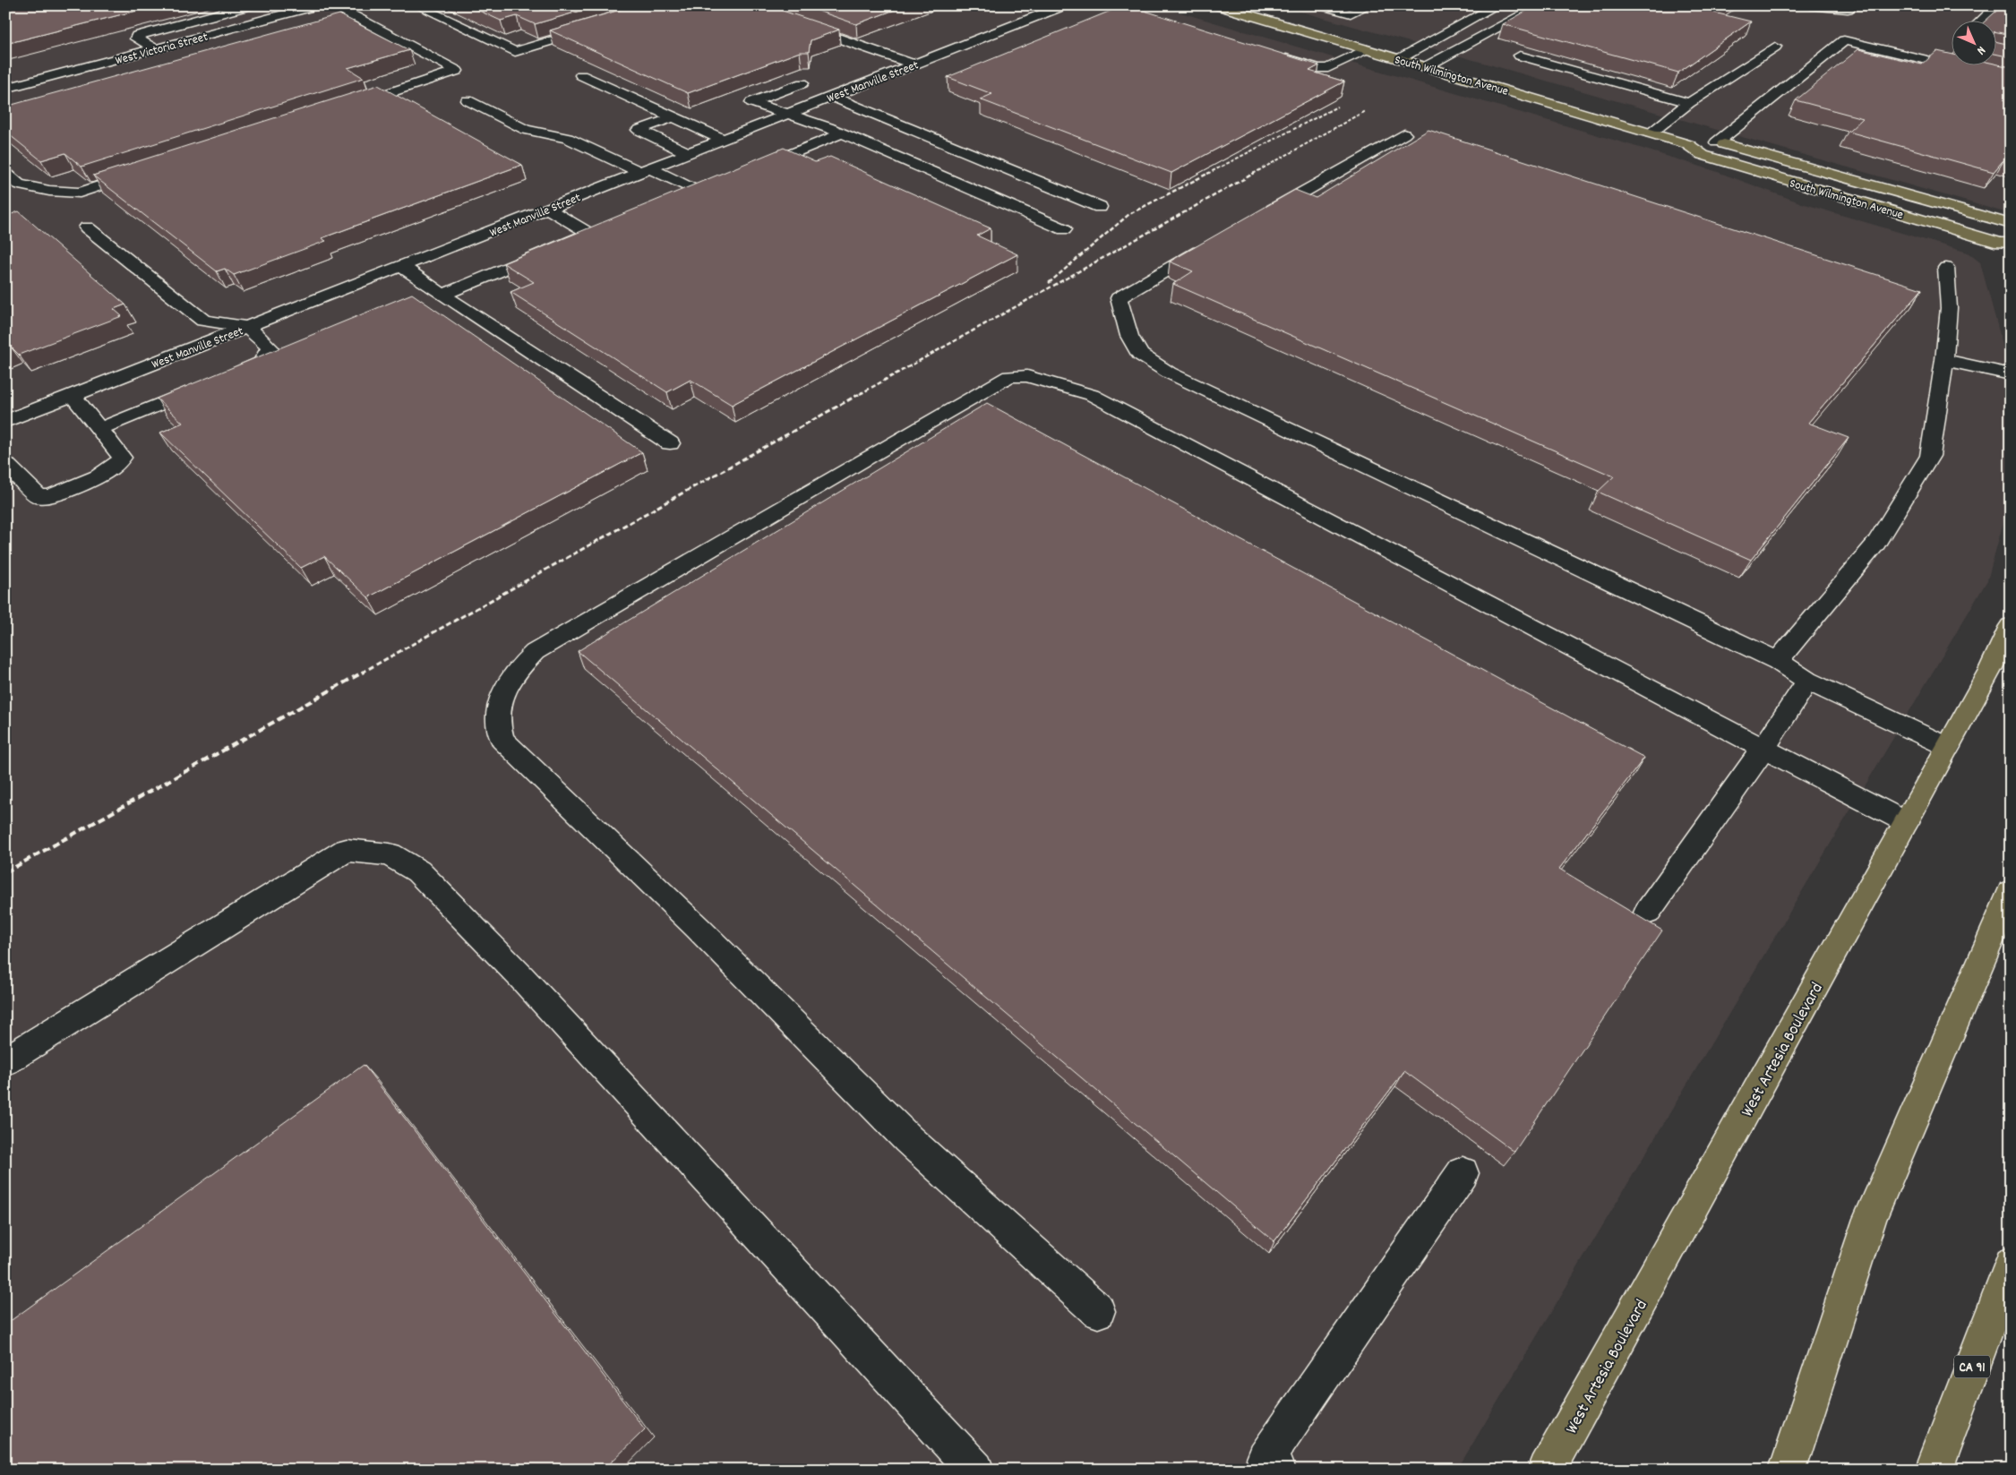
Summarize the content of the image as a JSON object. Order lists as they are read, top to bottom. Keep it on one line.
{"streets":{"main road":["South Wilmington Avenue","West Artesia Boulevard","CA 91"],"street":["West Victoria Street","West Manville Street"]},"north":"bottom right"}
